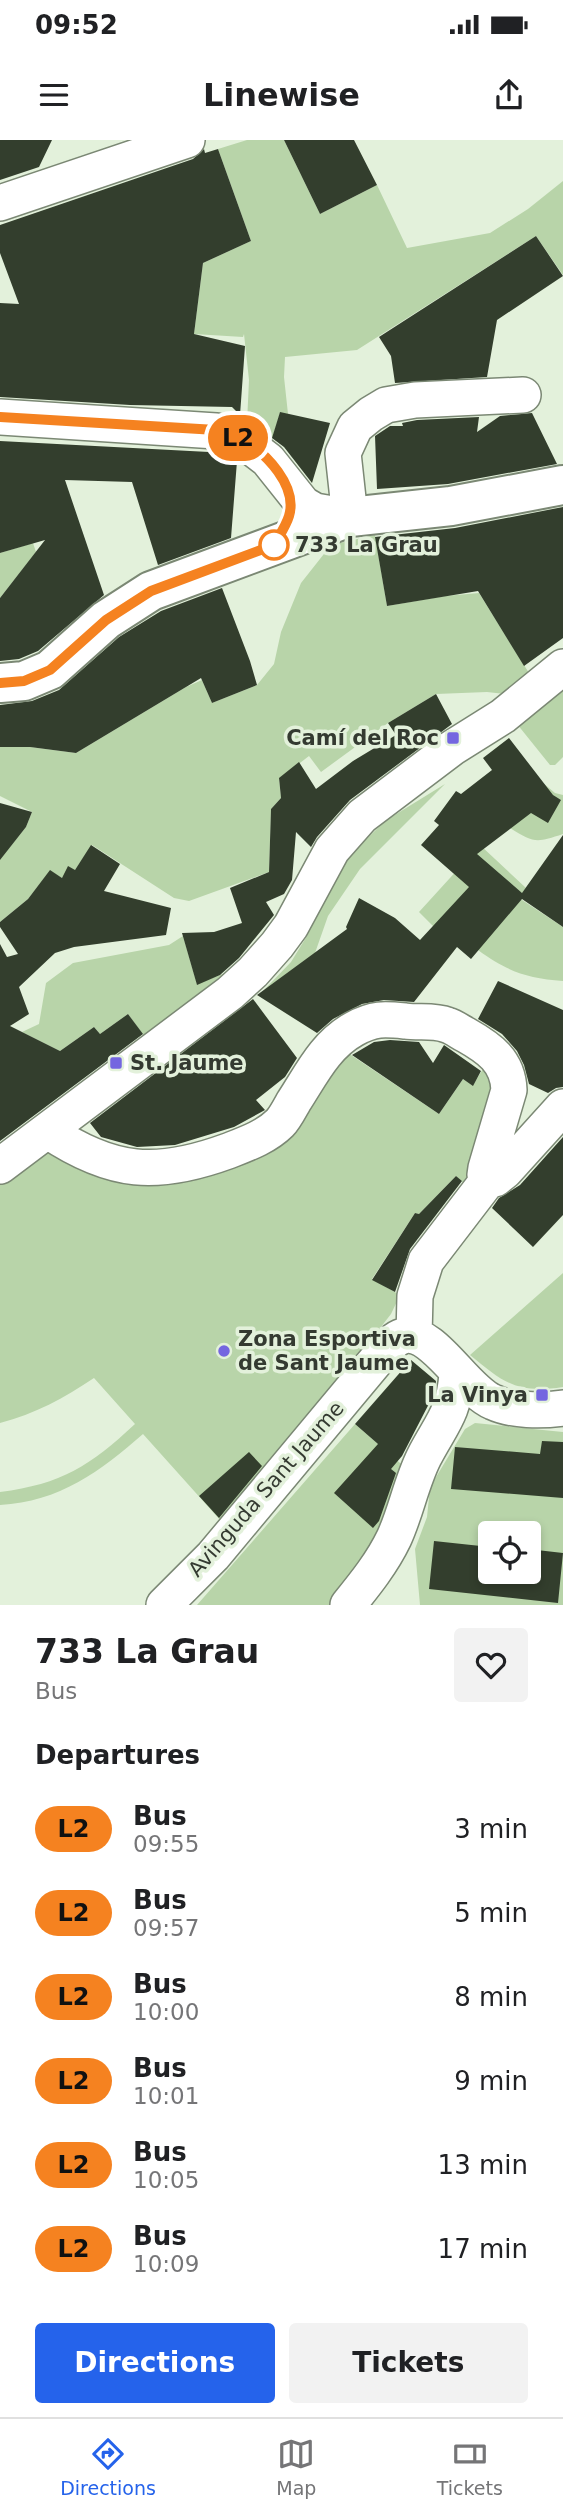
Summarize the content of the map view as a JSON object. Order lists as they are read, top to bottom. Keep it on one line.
{"streets":{"street":["Avinguda Sant Jaume"]},"places":{"other":["733 La Grau","Zona Esportiva de Sant Jaume"],"transit":["Camí del Roc","St. Jaume","La Vinya"]},"lines":["bus line L2"],"page":{"status":"09:52","header":"Linewise","on_map":"L2","heading":[["733 La Grau","Bus"],"Departures"],"list":[{"mark":"L2","name":"Bus","note":"09:55","value":"3 min"},{"mark":"L2","name":"Bus","note":"09:57","value":"5 min"},{"mark":"L2","name":"Bus","note":"10:00","value":"8 min"},{"mark":"L2","name":"Bus","note":"10:01","value":"9 min"},{"mark":"L2","name":"Bus","note":"10:05","value":"13 min"},{"mark":"L2","name":"Bus","note":"10:09","value":"17 min"}],"buttons":["Directions","Tickets"],"tabs":["Directions","Map","Tickets"]}}
